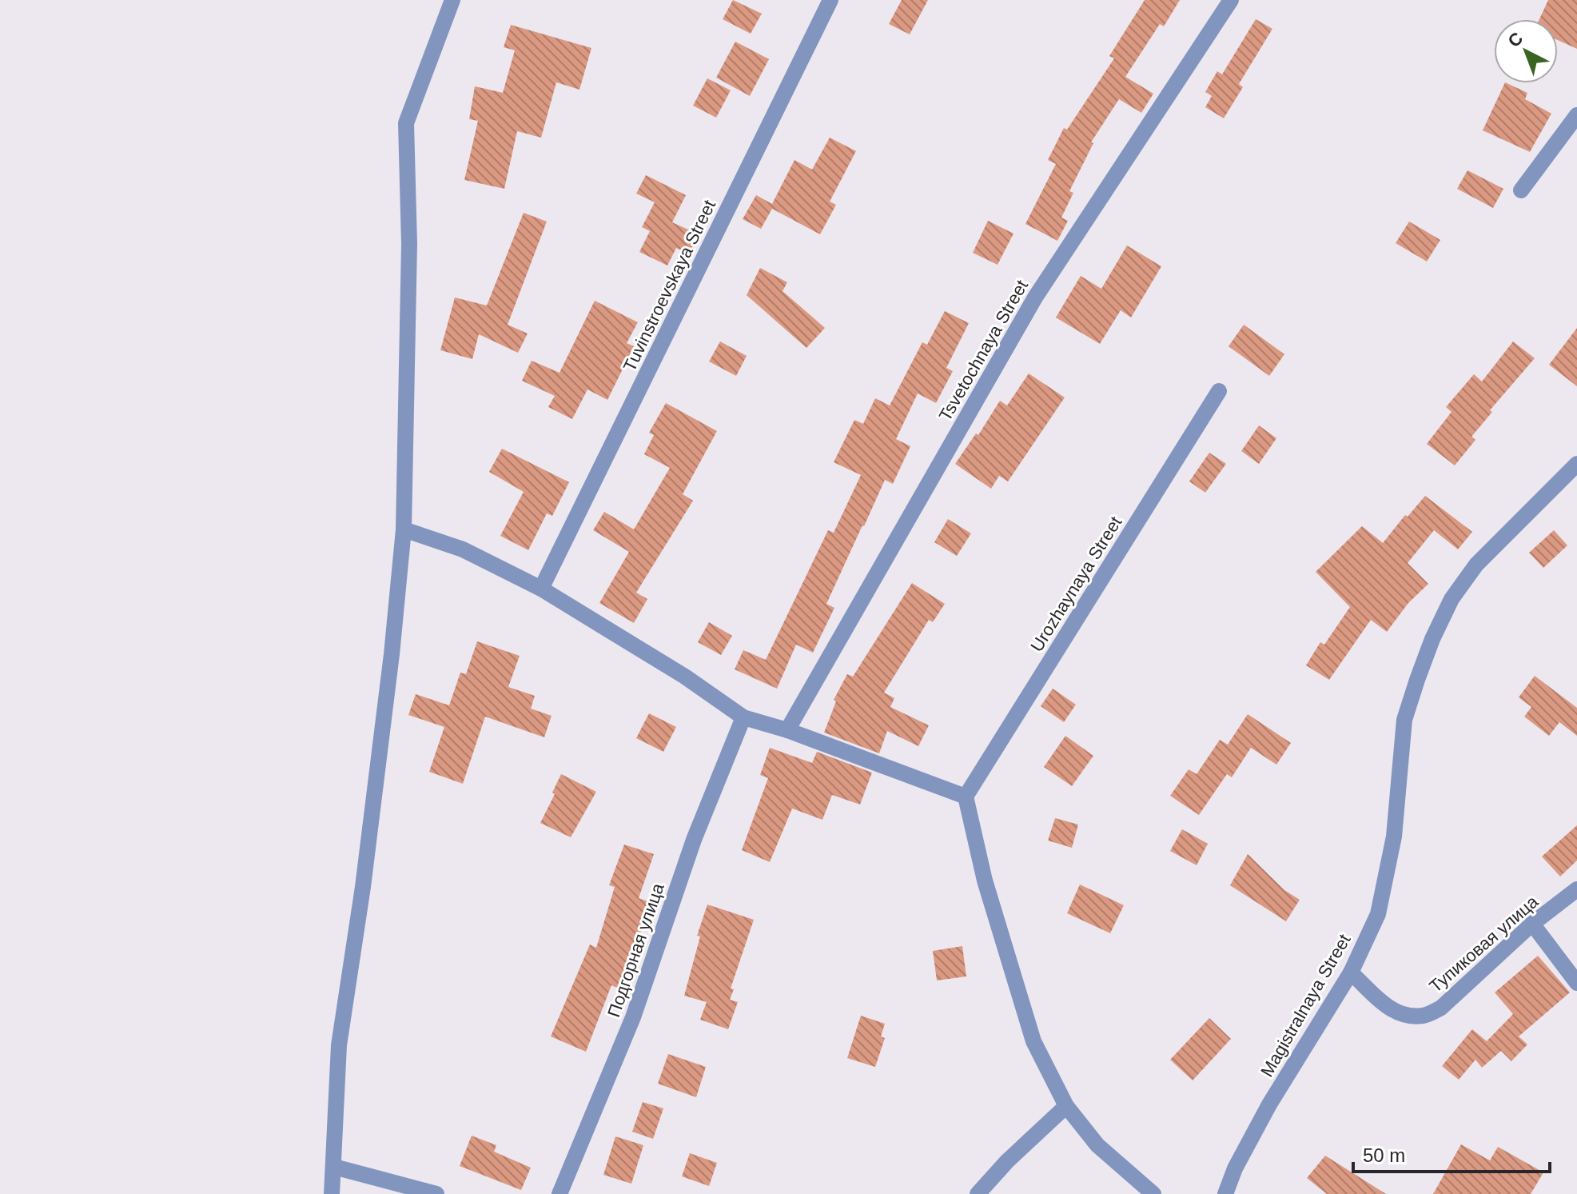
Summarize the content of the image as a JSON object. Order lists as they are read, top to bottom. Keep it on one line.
{"streets":{"street":["Tuvinstroevskaya Street","Tsvetochnaya Street","Urozhaynaya Street","Тупиковая улица","Подгорная улица","Magistralnaya Street"]},"crossings":[["Тупиковая улица","Magistralnaya Street"]],"scale_bar":"50 m","north":"top left"}
